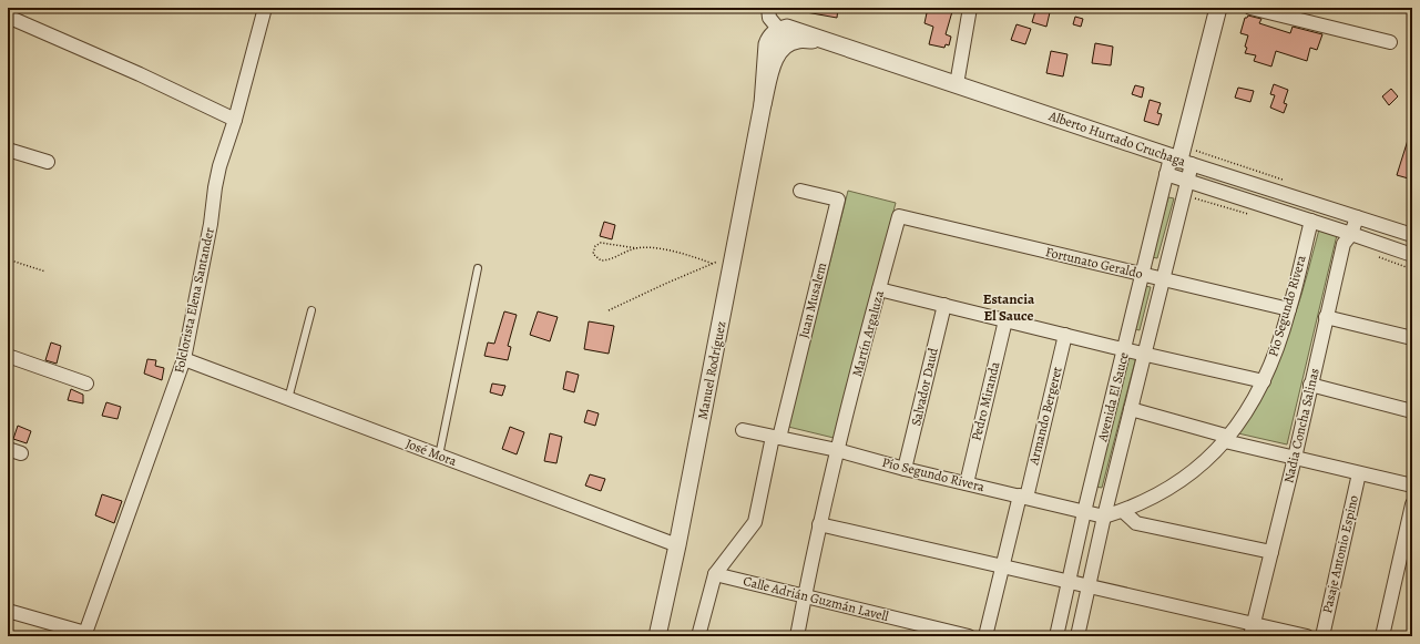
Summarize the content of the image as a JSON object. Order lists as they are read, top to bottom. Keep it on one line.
{"streets":{"street":["Alberto Hurtado Cruchaga","Fortunato Geraldo","Folclorista Elena Santander","Juan Musalem","Pío Segundo Rivera","Martín Argaluza","Manuel Rodríguez","Salvador Daud","Avenida El Sauce","Pedro Miranda","Armando Bergeret","Nadia Concha Salinas","José Mora","Pasaje Antonio Espino","Calle Adrián Guzmán Lavell"]},"crossings":[["Alberto Hurtado Cruchaga","Pío Segundo Rivera"],["Alberto Hurtado Cruchaga","Manuel Rodríguez"],["Alberto Hurtado Cruchaga","Avenida El Sauce"],["Alberto Hurtado Cruchaga","Nadia Concha Salinas"],["Fortunato Geraldo","Pío Segundo Rivera"],["Fortunato Geraldo","Martín Argaluza"],["Fortunato Geraldo","Avenida El Sauce"],["Folclorista Elena Santander","José Mora"],["Juan Musalem","Pío Segundo Rivera"],["Pío Segundo Rivera","Martín Argaluza"],["Pío Segundo Rivera","Salvador Daud"],["Pío Segundo Rivera","Avenida El Sauce"],["Pío Segundo Rivera","Pedro Miranda"],["Pío Segundo Rivera","Armando Bergeret"],["Martín Argaluza","Calle Adrián Guzmán Lavell"],["Manuel Rodríguez","José Mora"]],"districts":["Estancia El Sauce"]}
